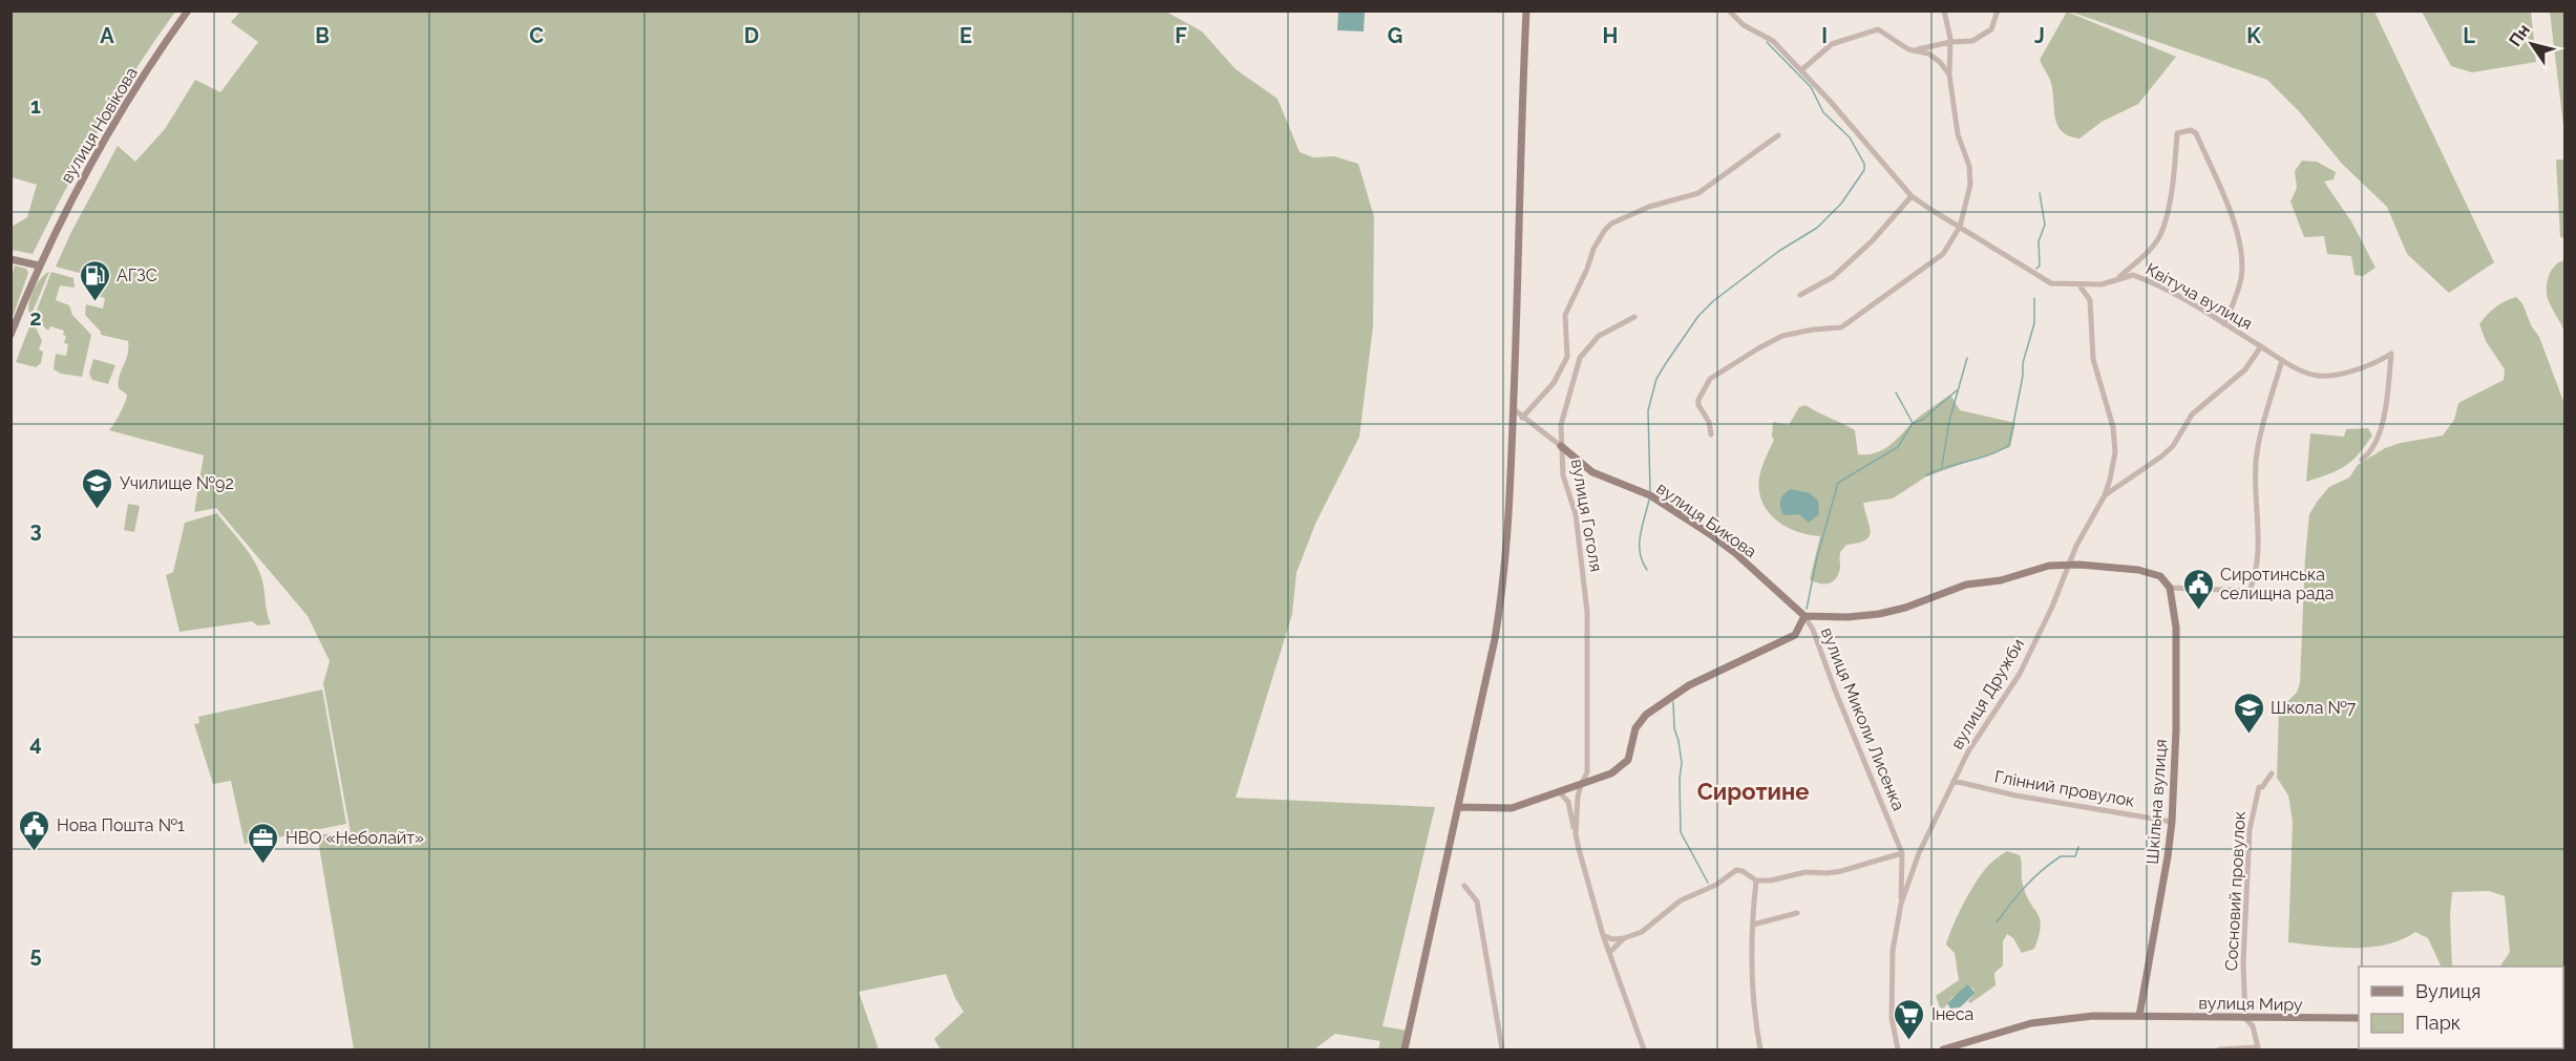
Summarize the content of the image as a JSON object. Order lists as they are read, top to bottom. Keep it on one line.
{"streets":{"street":["вулиця Новікова","Квітуча вулиця","вулиця Гоголя","вулиця Бикова","вулиця Дружби","вулиця Миколи Лисенка","Глінний провулок","Шкільна вулиця","Сосновий провулок","вулиця Миру"]},"crossings":[["Квітуча вулиця","вулиця Дружби"],["вулиця Гоголя","вулиця Бикова"],["вулиця Гоголя","вулиця Миколи Лисенка"],["вулиця Бикова","вулиця Миколи Лисенка"],["вулиця Дружби","вулиця Миколи Лисенка"],["вулиця Дружби","Глінний провулок"],["Глінний провулок","Шкільна вулиця"],["Шкільна вулиця","вулиця Миру"],["Сосновий провулок","вулиця Миру"]],"districts":["Сиротине"],"places":{"fuel station":["АГЗС"],"school or university":["Училище №92","Школа №7"],"public building":["Сиротинська селищна рада","Нова Пошта №1"],"office":["НВО «Неболайт»"],"supermarket":["Інеса"]},"legend":["Вулиця","Парк"],"north":"top left","grid":{"columns":["A","B","C","D","E","F","G","H","I","J","K","L"],"rows":["1","2","3","4","5"]}}
